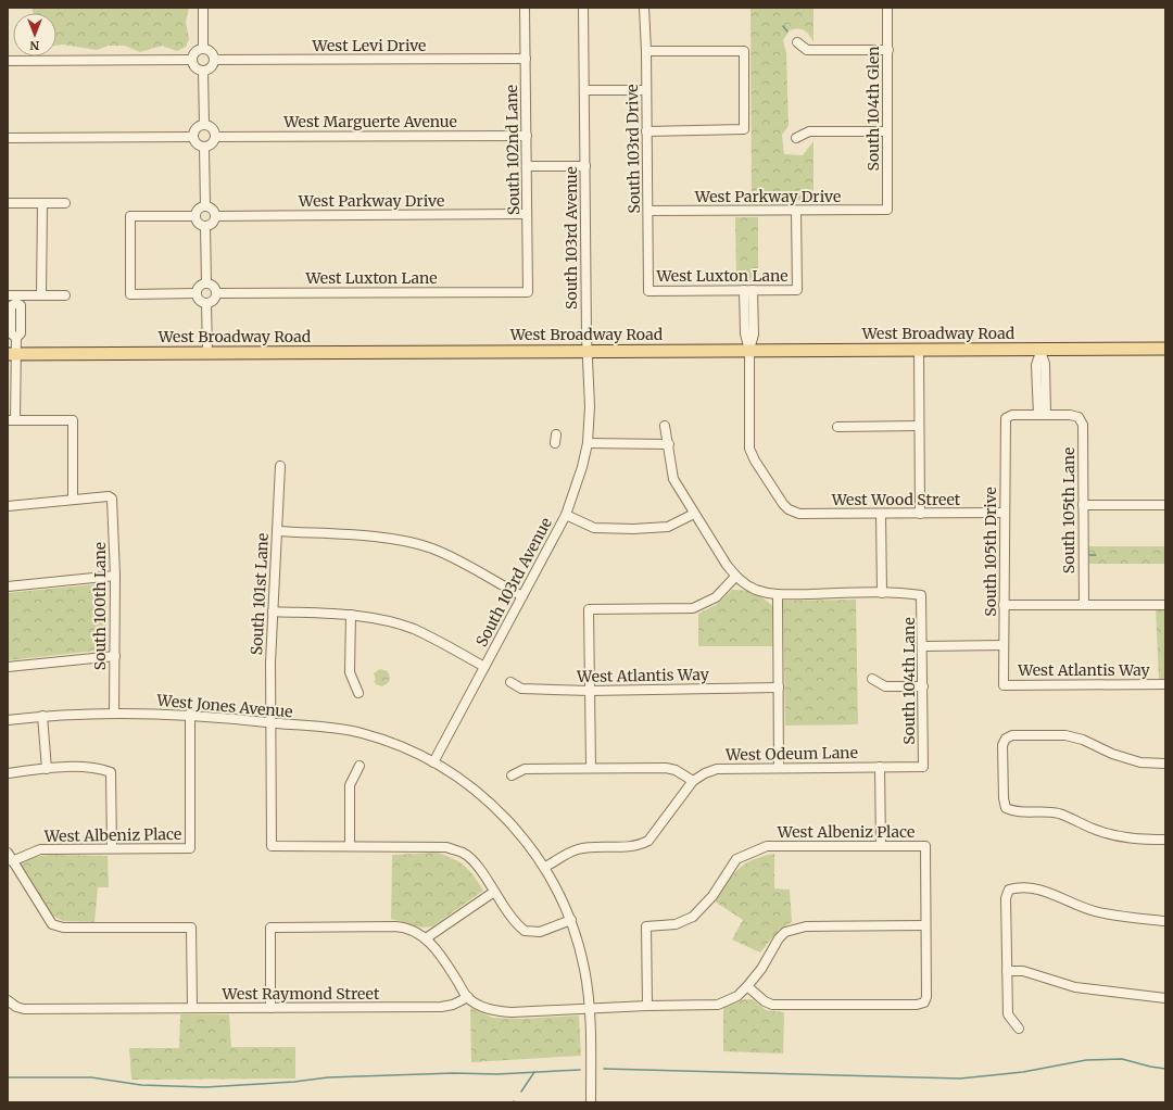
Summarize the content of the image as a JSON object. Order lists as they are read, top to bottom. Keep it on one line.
{"streets":{"main road":["West Broadway Road"],"street":["West Levi Drive","South 104th Glen","West Marguerte Avenue","South 103rd Drive","South 102nd Lane","West Parkway Drive","South 103rd Avenue","West Luxton Lane","West Wood Street","South 105th Lane","South 105th Drive","South 101st Lane","South 100th Lane","West Atlantis Way","South 104th Lane","West Jones Avenue","West Odeum Lane","West Albeniz Place","West Raymond Street"]},"crossings":[["West Levi Drive","South 102nd Lane"],["South 104th Glen","West Parkway Drive"],["West Marguerte Avenue","South 102nd Lane"],["South 103rd Drive","West Parkway Drive"],["South 103rd Drive","West Luxton Lane"],["South 102nd Lane","West Parkway Drive"],["South 102nd Lane","West Luxton Lane"],["West Parkway Drive","West Luxton Lane"],["South 103rd Avenue","West Broadway Road"],["South 103rd Avenue","West Jones Avenue"],["West Broadway Road","West Wood Street"],["West Wood Street","South 105th Drive"],["South 105th Lane","South 105th Drive"],["South 105th Drive","West Atlantis Way"],["South 101st Lane","West Jones Avenue"],["South 100th Lane","West Jones Avenue"],["West Atlantis Way","South 104th Lane"],["South 104th Lane","West Odeum Lane"],["West Jones Avenue","West Albeniz Place"]],"north":"bottom"}
